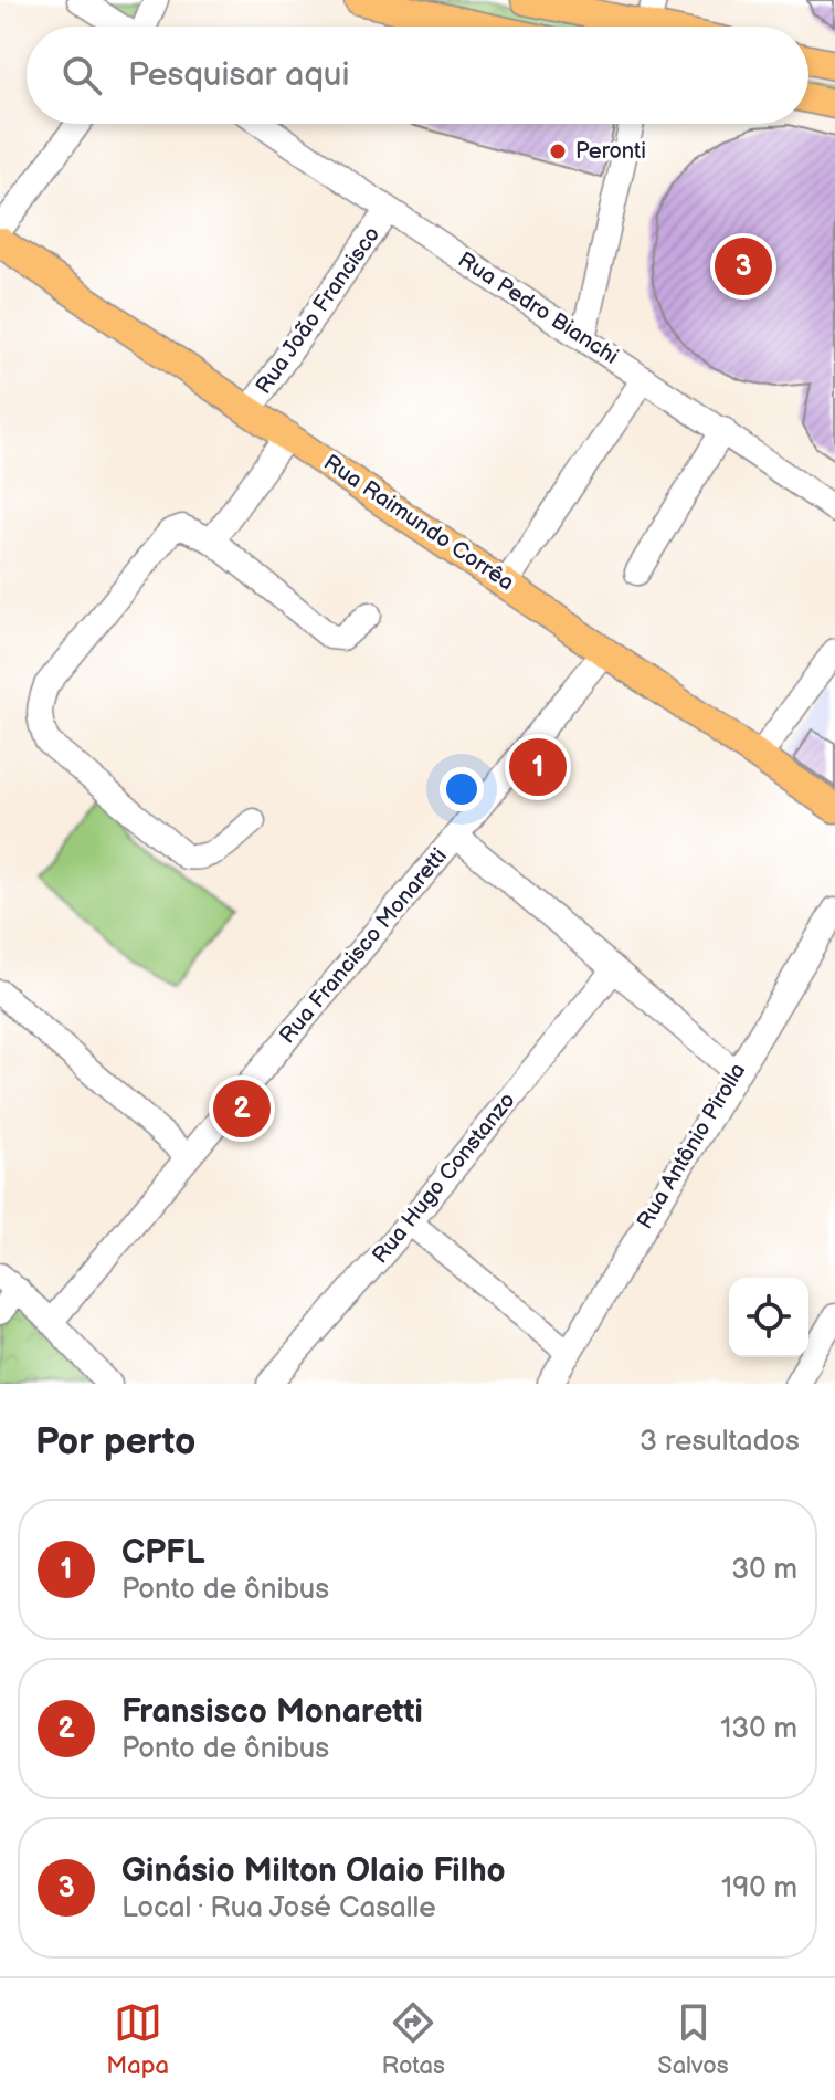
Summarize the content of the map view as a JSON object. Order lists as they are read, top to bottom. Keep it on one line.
{"streets":{"main road":["Rua Raimundo Corrêa"],"street":["Rua Pedro Bianchi","Rua João Francisco","Rua Francisco Monaretti","Rua Antônio Pirolla","Rua Hugo Constanzo"]},"crossings":[["Rua Pedro Bianchi","Rua João Francisco"],["Rua João Francisco","Rua Raimundo Corrêa"],["Rua Raimundo Corrêa","Rua Francisco Monaretti"]],"places":["Peronti"],"page":{"search":"Pesquisar aqui","pins":["3","1","2"],"heading":["Por perto","3 resultados"],"list":[{"mark":"1","name":"CPFL","note":"Ponto de ônibus","value":"30 m"},{"mark":"2","name":"Fransisco Monaretti","note":"Ponto de ônibus","value":"130 m"},{"mark":"3","name":"Ginásio Milton Olaio Filho","note":"Local · Rua José Casalle","value":"190 m"}],"nav":["Mapa","Rotas","Salvos"]}}
